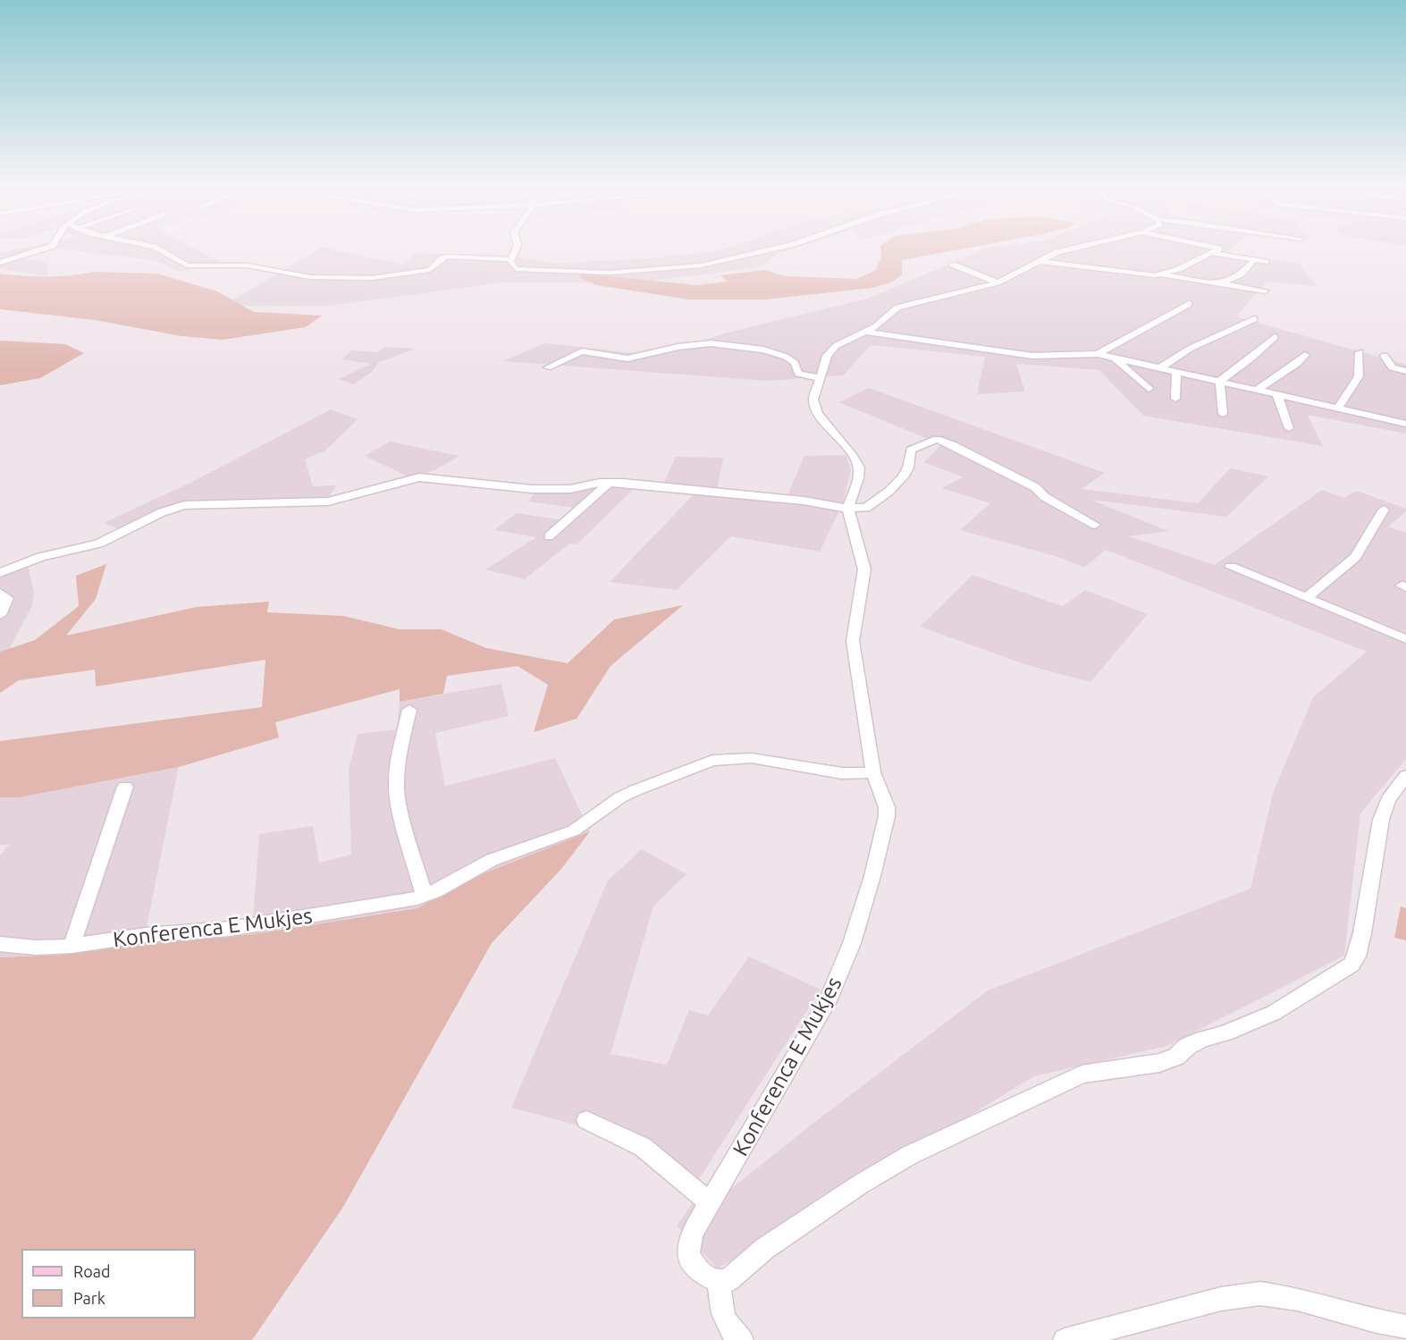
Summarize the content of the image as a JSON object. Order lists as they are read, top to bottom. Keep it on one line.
{"streets":{"street":["Konferenca E Mukjes"]},"legend":["Road","Park"]}
